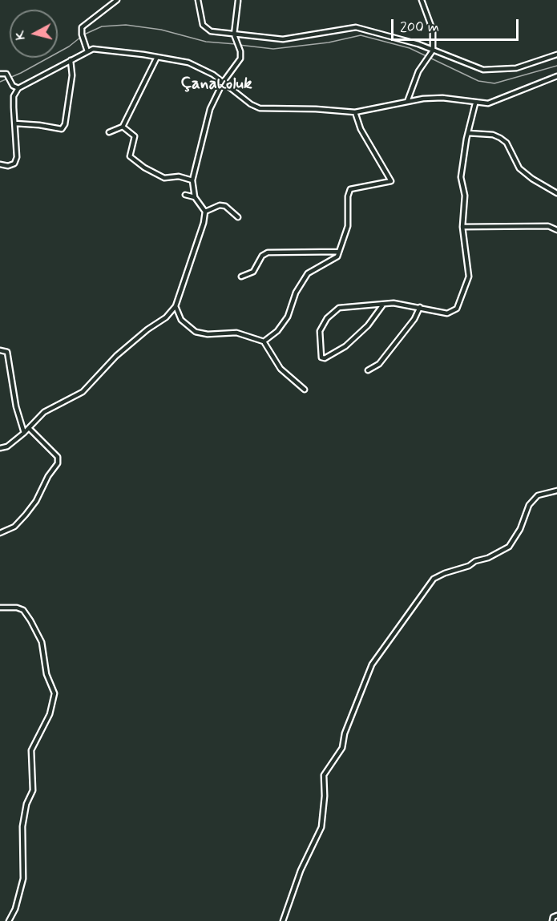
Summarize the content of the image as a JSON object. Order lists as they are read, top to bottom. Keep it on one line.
{"districts":["Çanakoluk"],"scale_bar":"200 m","north":"left"}
